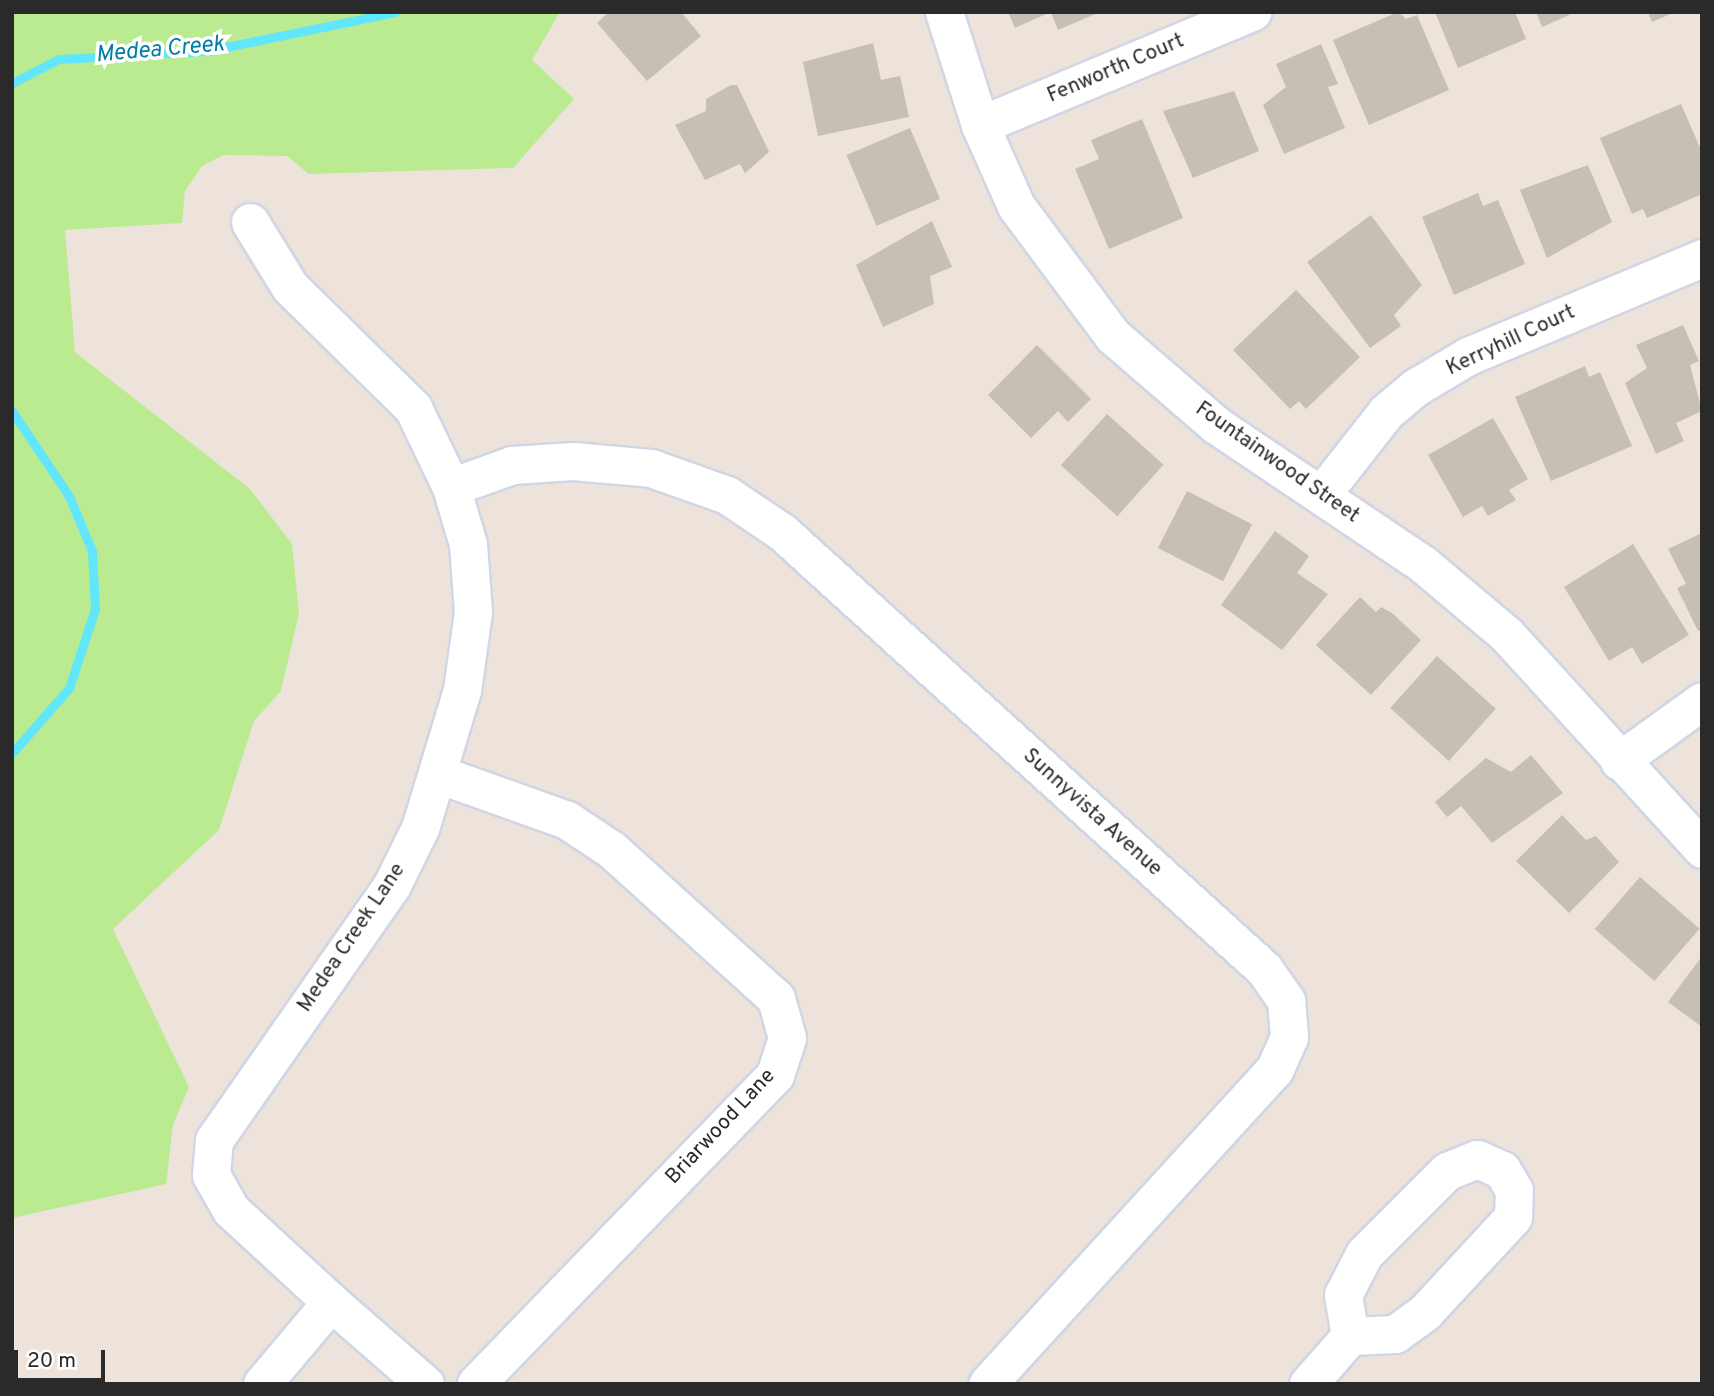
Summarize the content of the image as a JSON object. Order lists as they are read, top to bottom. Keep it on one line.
{"streets":{"street":["Fenworth Court","Kerryhill Court","Fountainwood Street","Sunnyvista Avenue","Medea Creek Lane","Briarwood Lane"]},"crossings":[["Fenworth Court","Fountainwood Street"],["Kerryhill Court","Fountainwood Street"],["Sunnyvista Avenue","Medea Creek Lane"],["Medea Creek Lane","Briarwood Lane"]],"water":["Medea Creek"],"scale_bar":"20 m"}
